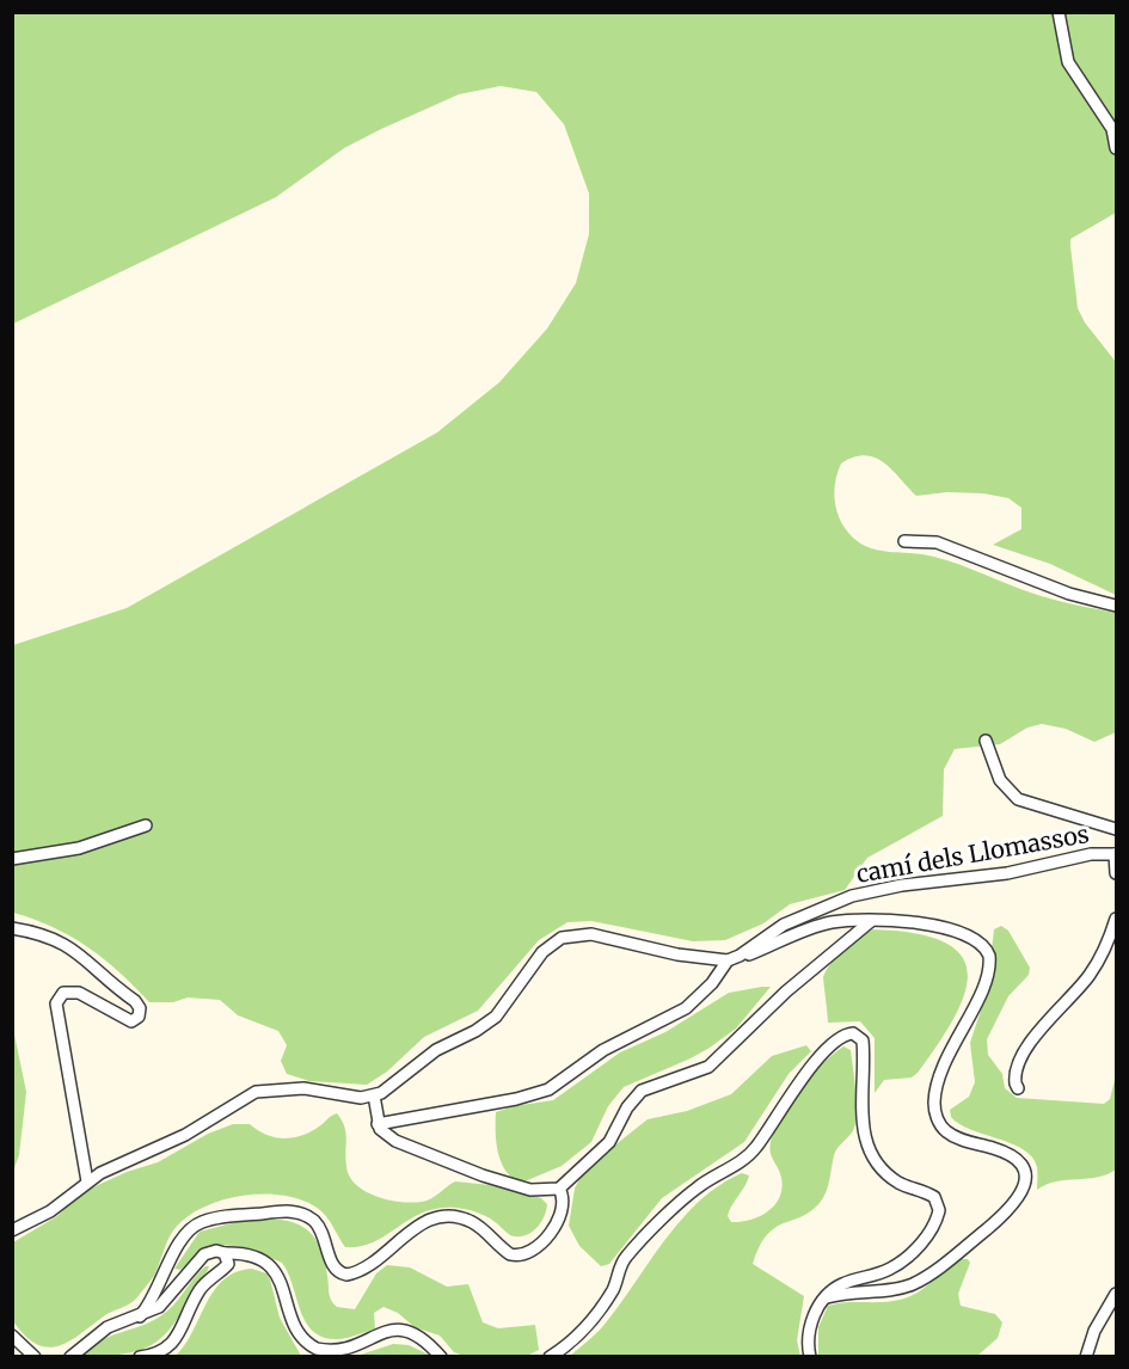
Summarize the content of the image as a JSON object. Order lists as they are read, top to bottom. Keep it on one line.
{"streets":{"street":["camí dels Llomassos"]}}
